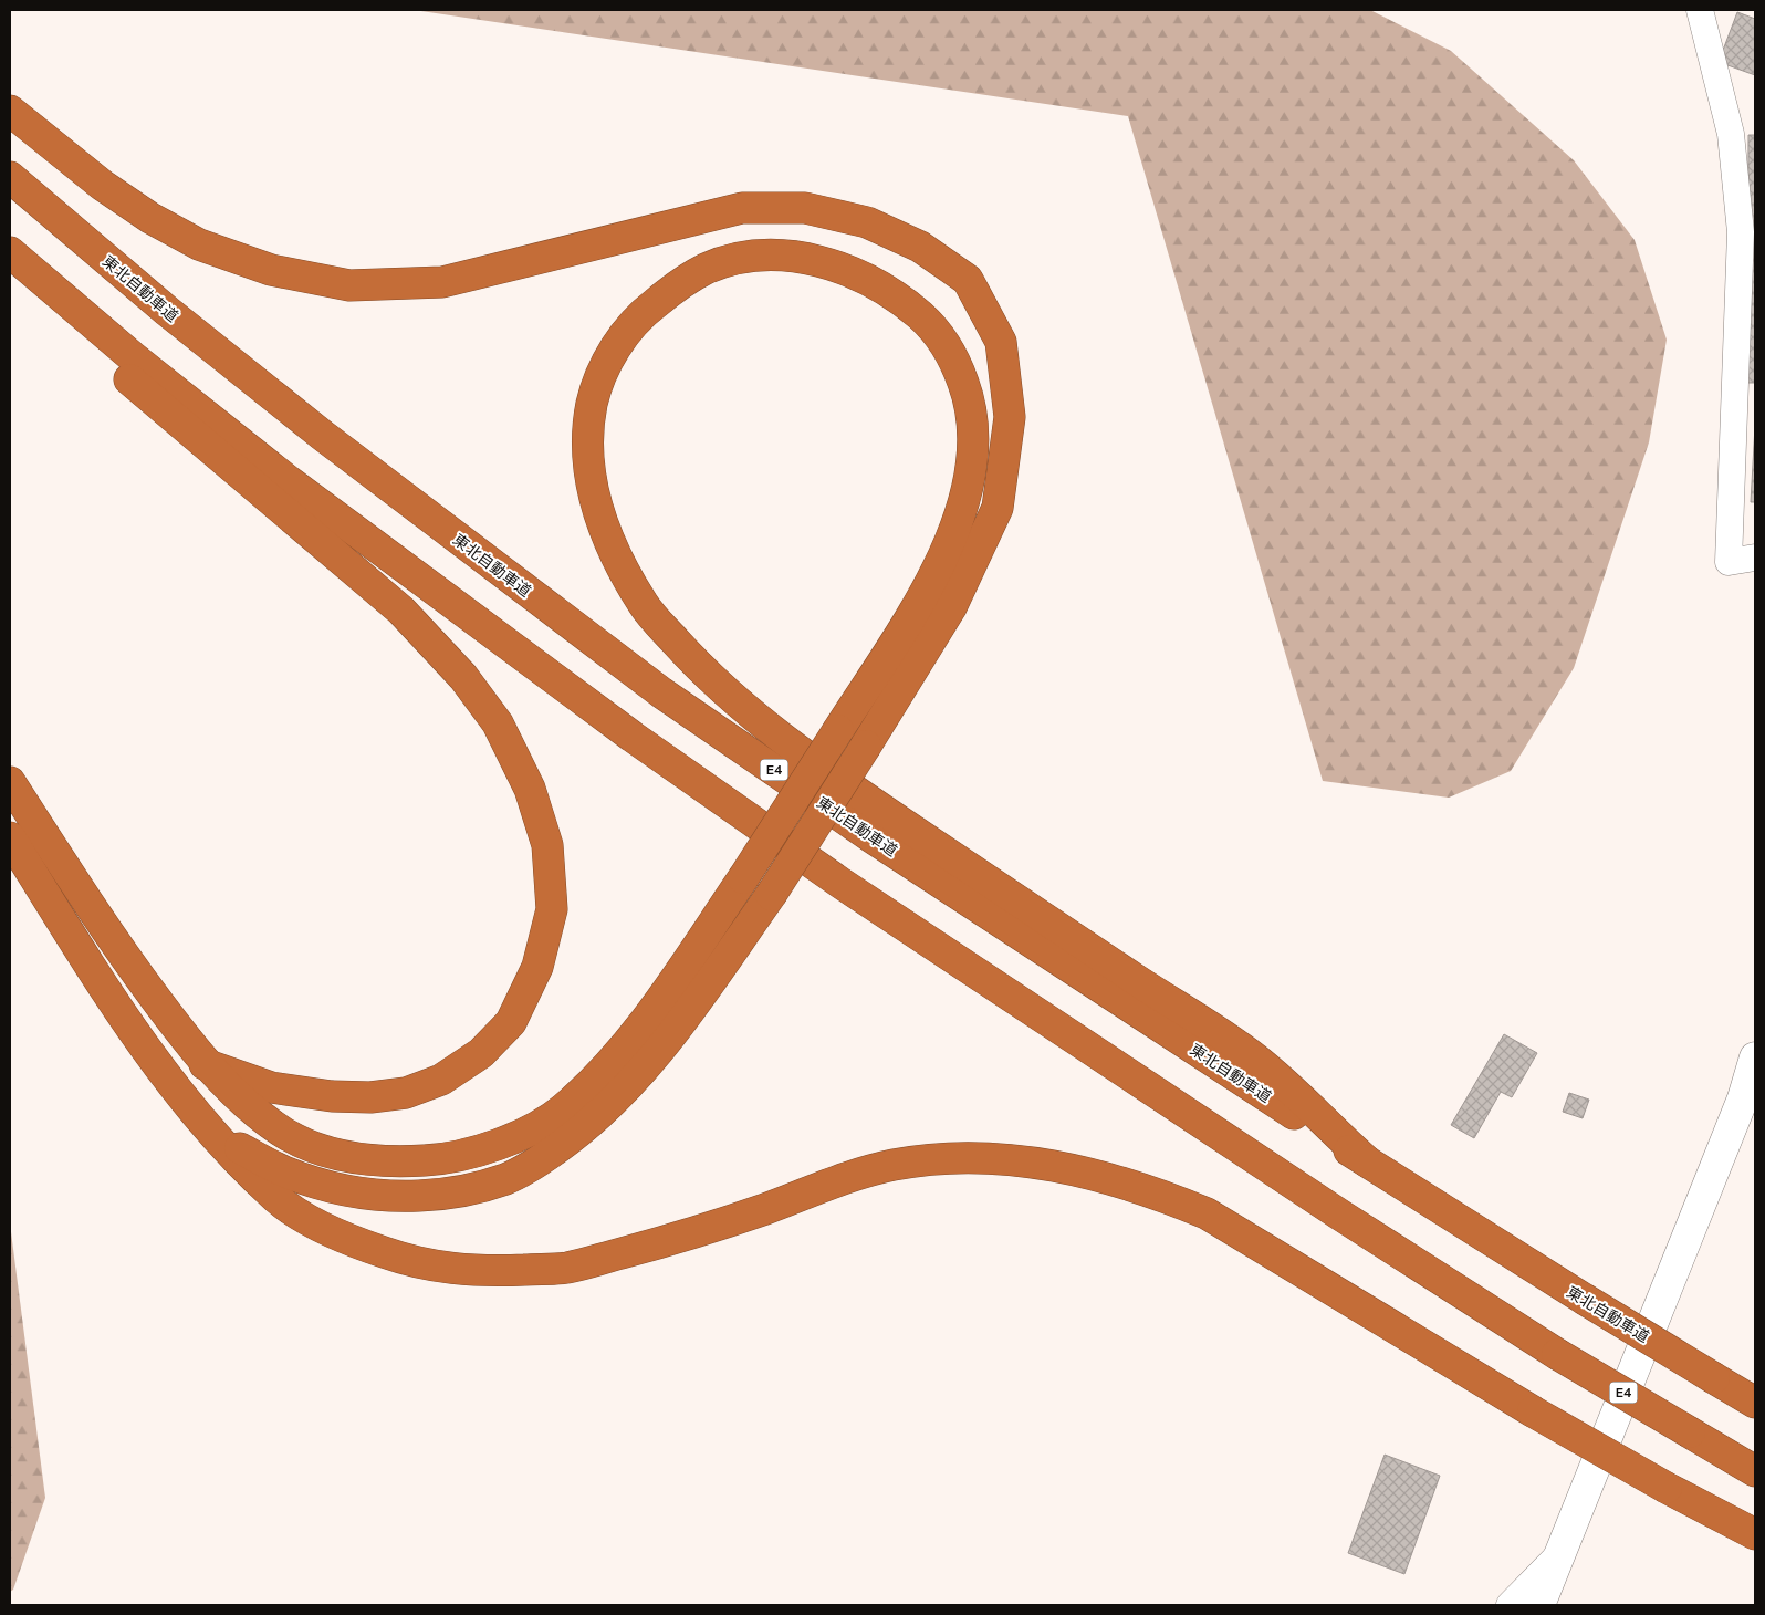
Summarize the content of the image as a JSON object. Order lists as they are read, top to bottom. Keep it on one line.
{"streets":{"highway":["東北自動車道","E4"]}}
